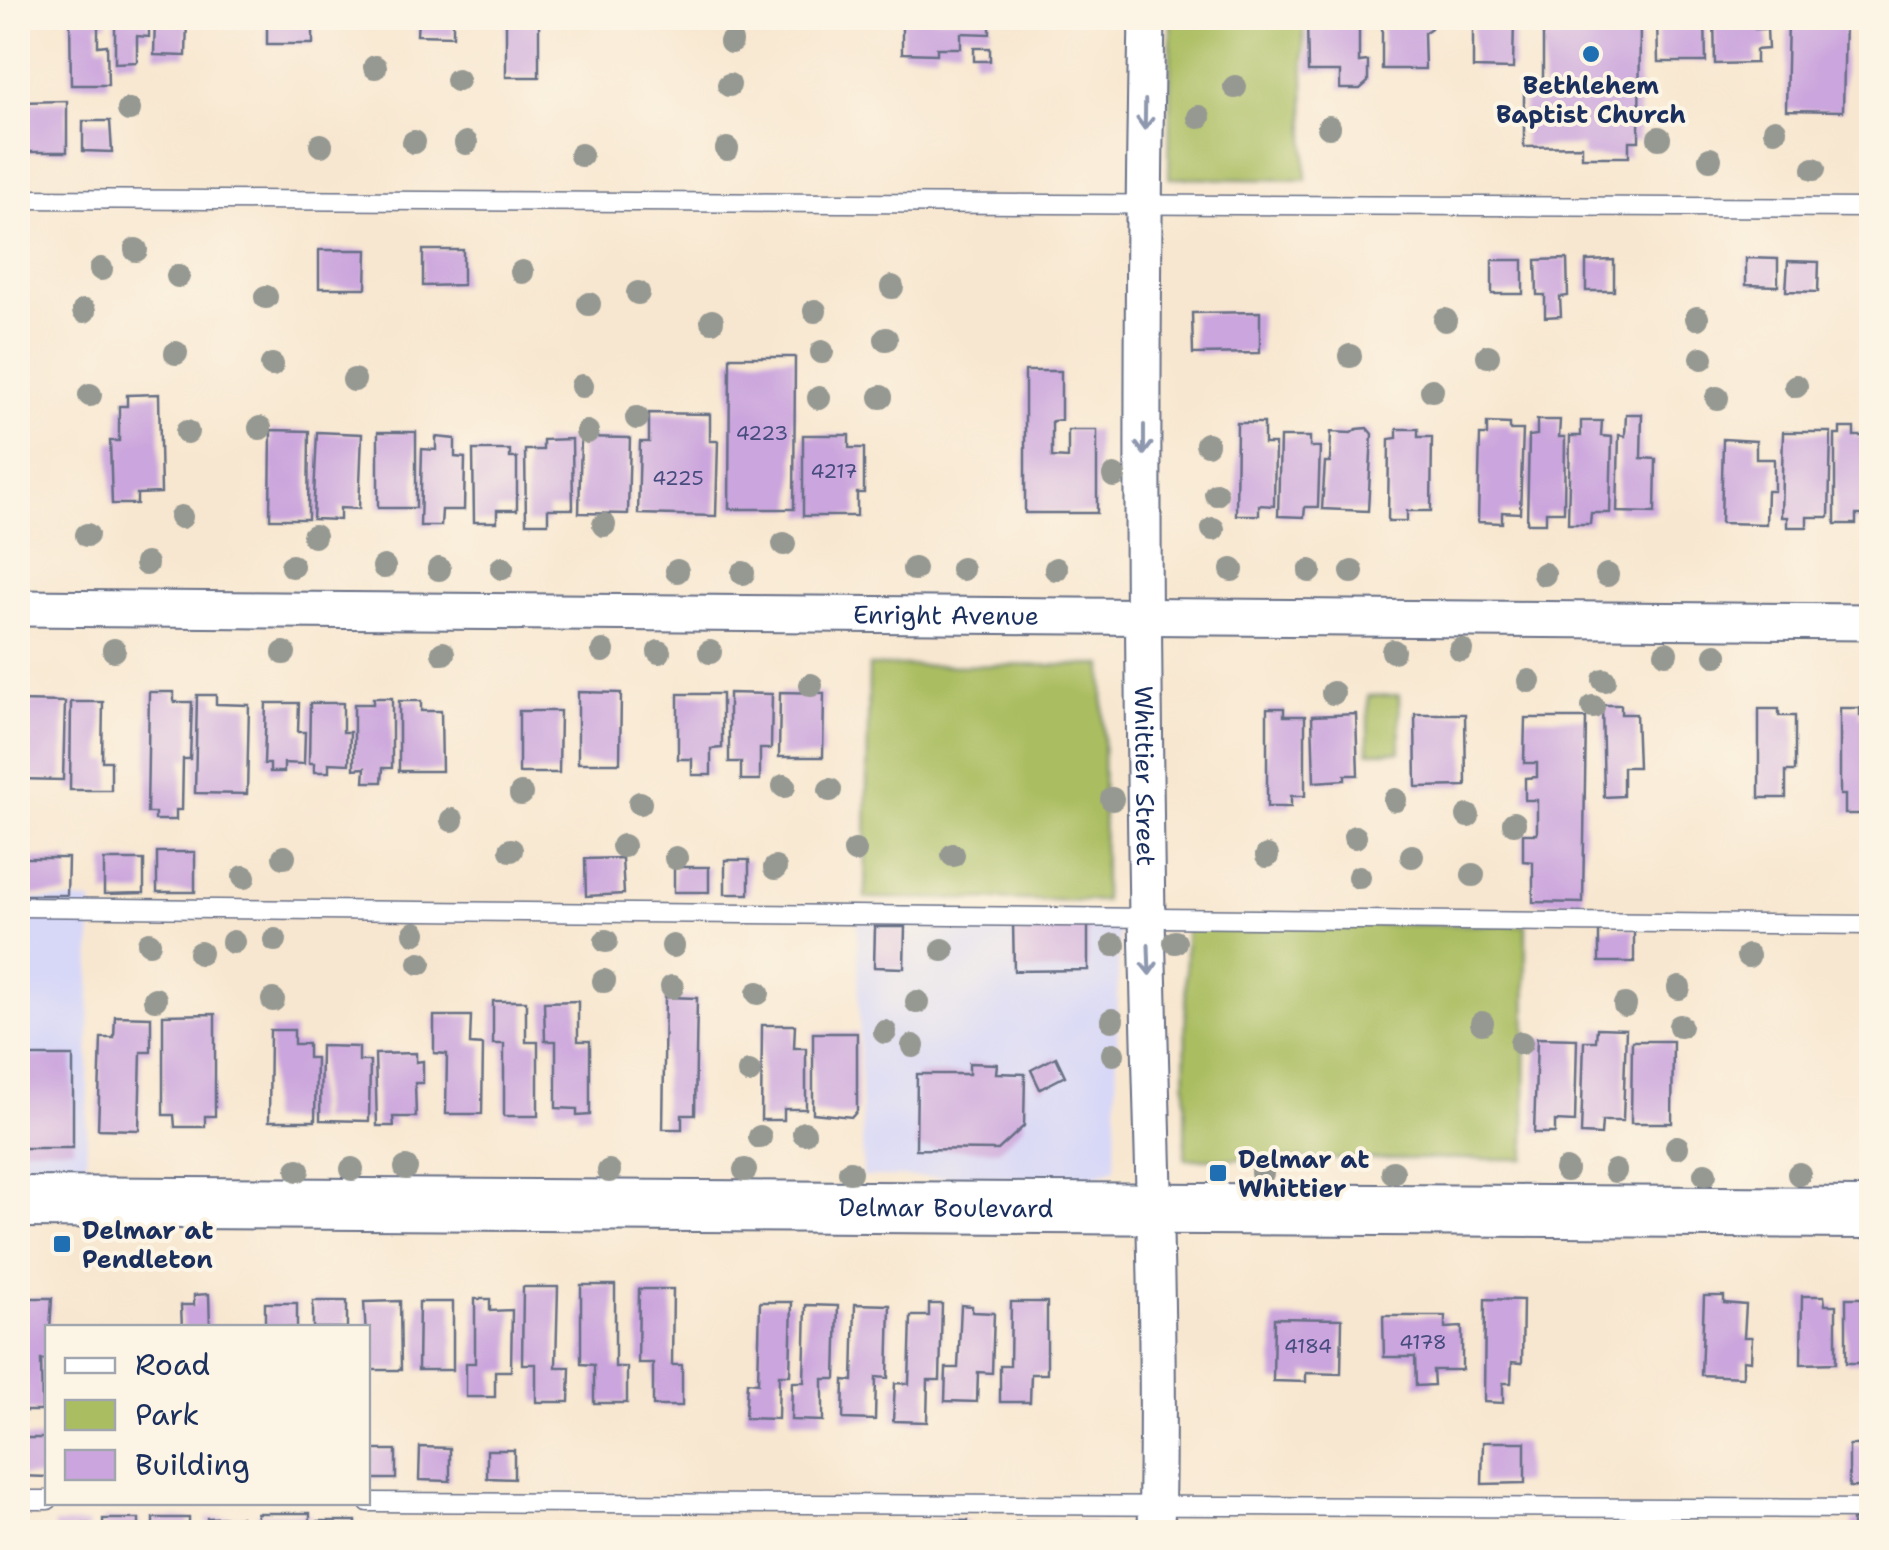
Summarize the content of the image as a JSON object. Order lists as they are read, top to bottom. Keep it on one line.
{"streets":{"main road":["Delmar Boulevard"],"street":["Enright Avenue","Whittier Street"]},"crossings":[["Enright Avenue","Whittier Street"],["Whittier Street","Delmar Boulevard"]],"one_way":["Whittier Street"],"places":{"other":["Bethlehem Baptist Church"],"transit":["Delmar at Whittier","Delmar at Pendleton"]},"house_numbers":["4223","4217","4225","4178","4184"],"legend":["Road","Park","Building"]}
